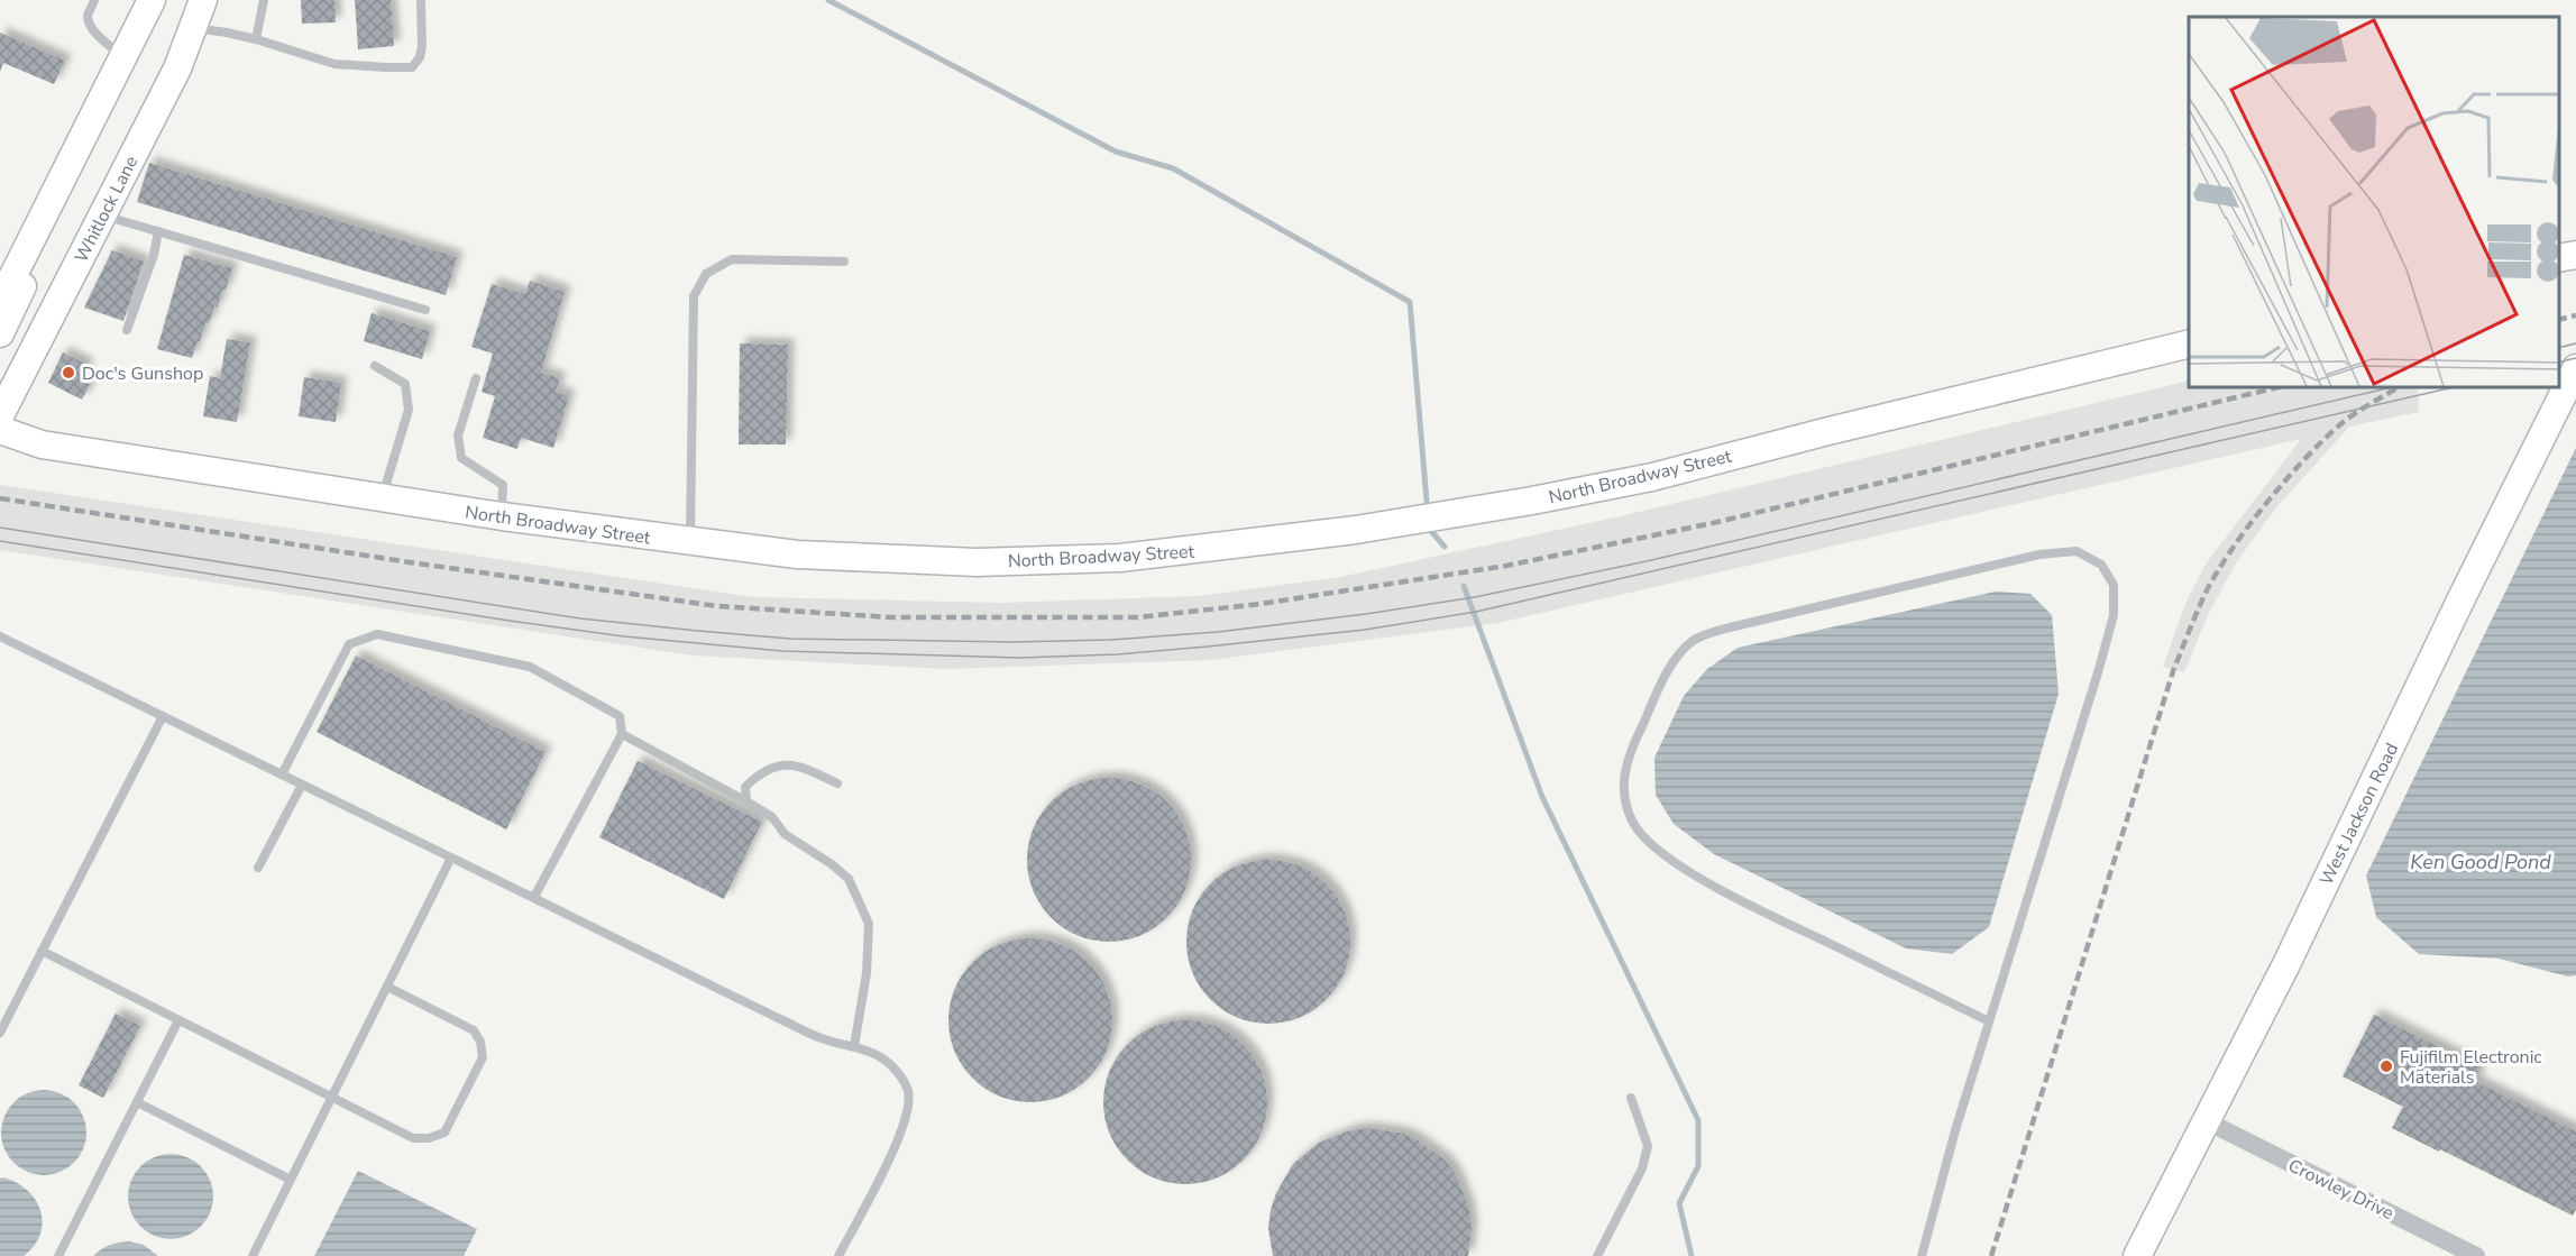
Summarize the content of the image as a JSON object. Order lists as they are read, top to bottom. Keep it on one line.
{"streets":{"street":["Whitlock Lane","North Broadway Street","West Jackson Road","Crowley Drive"]},"crossings":[["West Jackson Road","Crowley Drive"]],"water":["Ken Good Pond"],"places":["Doc's Gunshop","Fujifilm Electronic Materials"]}
